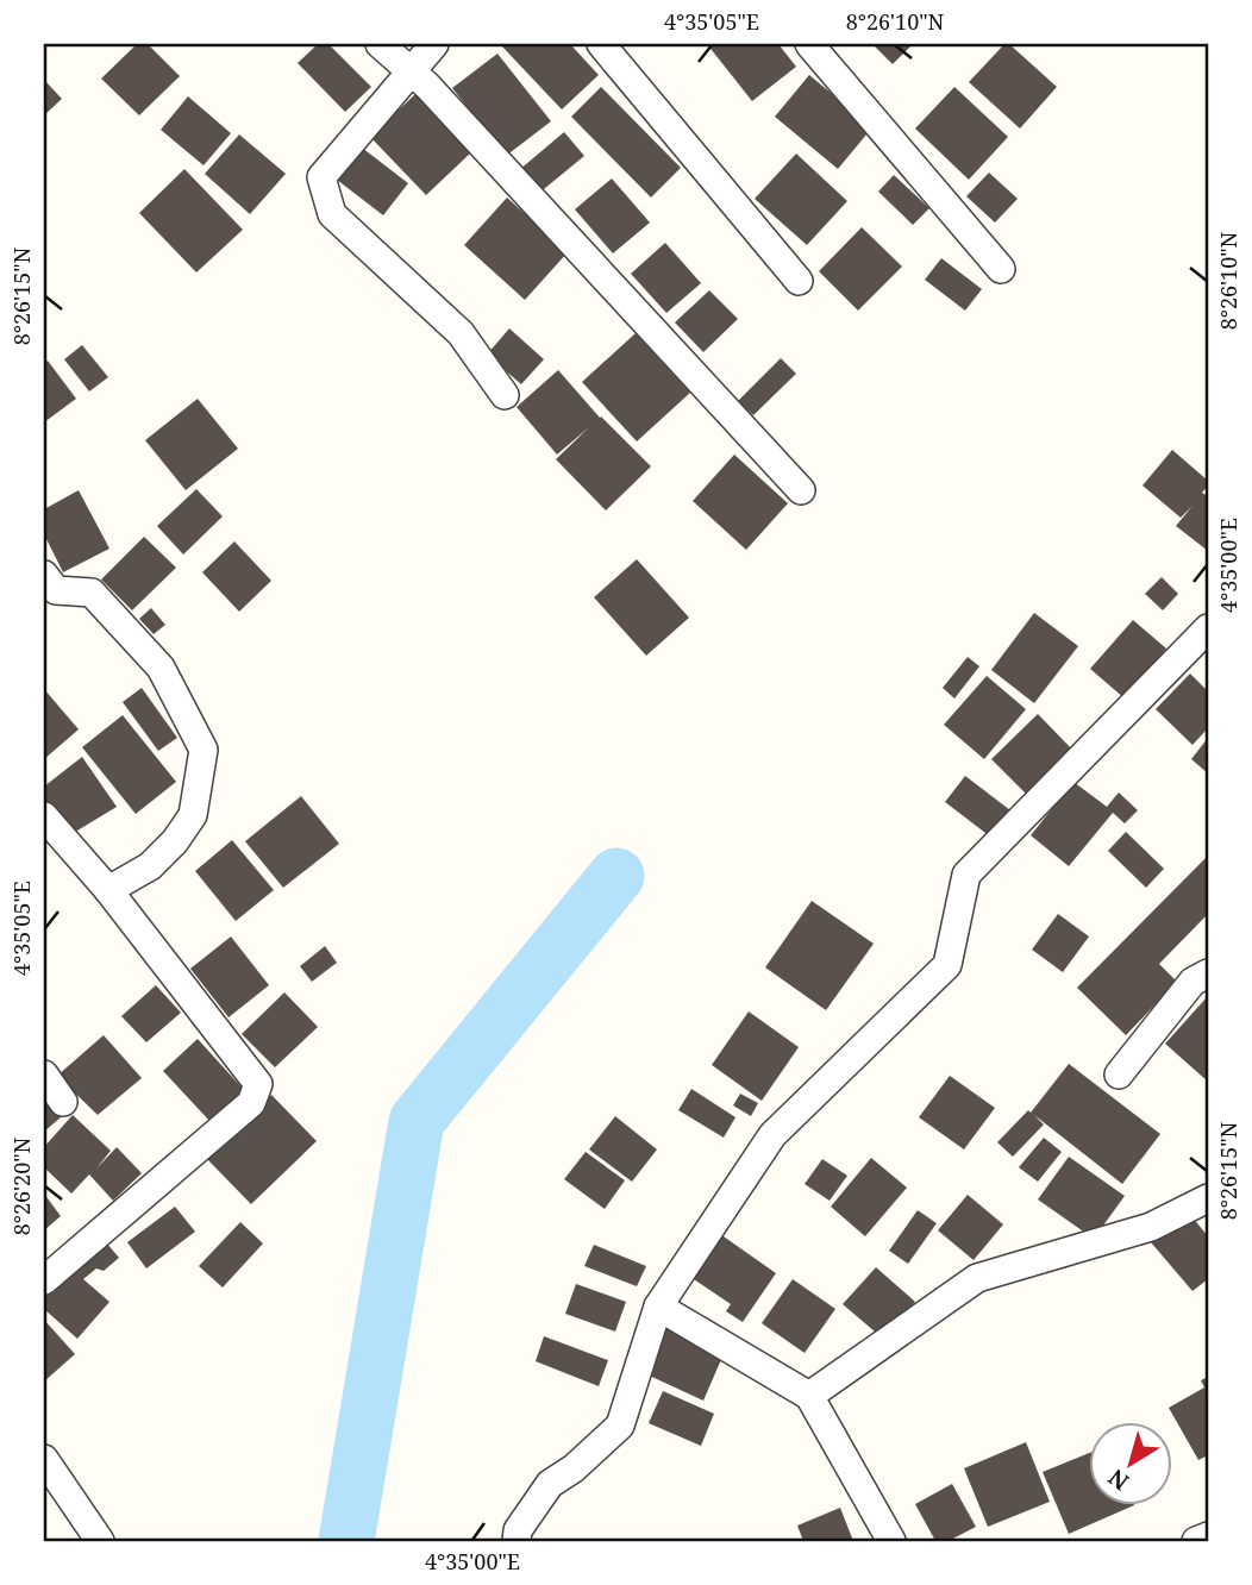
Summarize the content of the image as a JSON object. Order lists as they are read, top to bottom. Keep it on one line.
{"north":"bottom left","coordinates":["4°35'05\"E","8°26'10\"N","8°26'15\"N","4°35'00\"E","8°26'20\"N"]}
